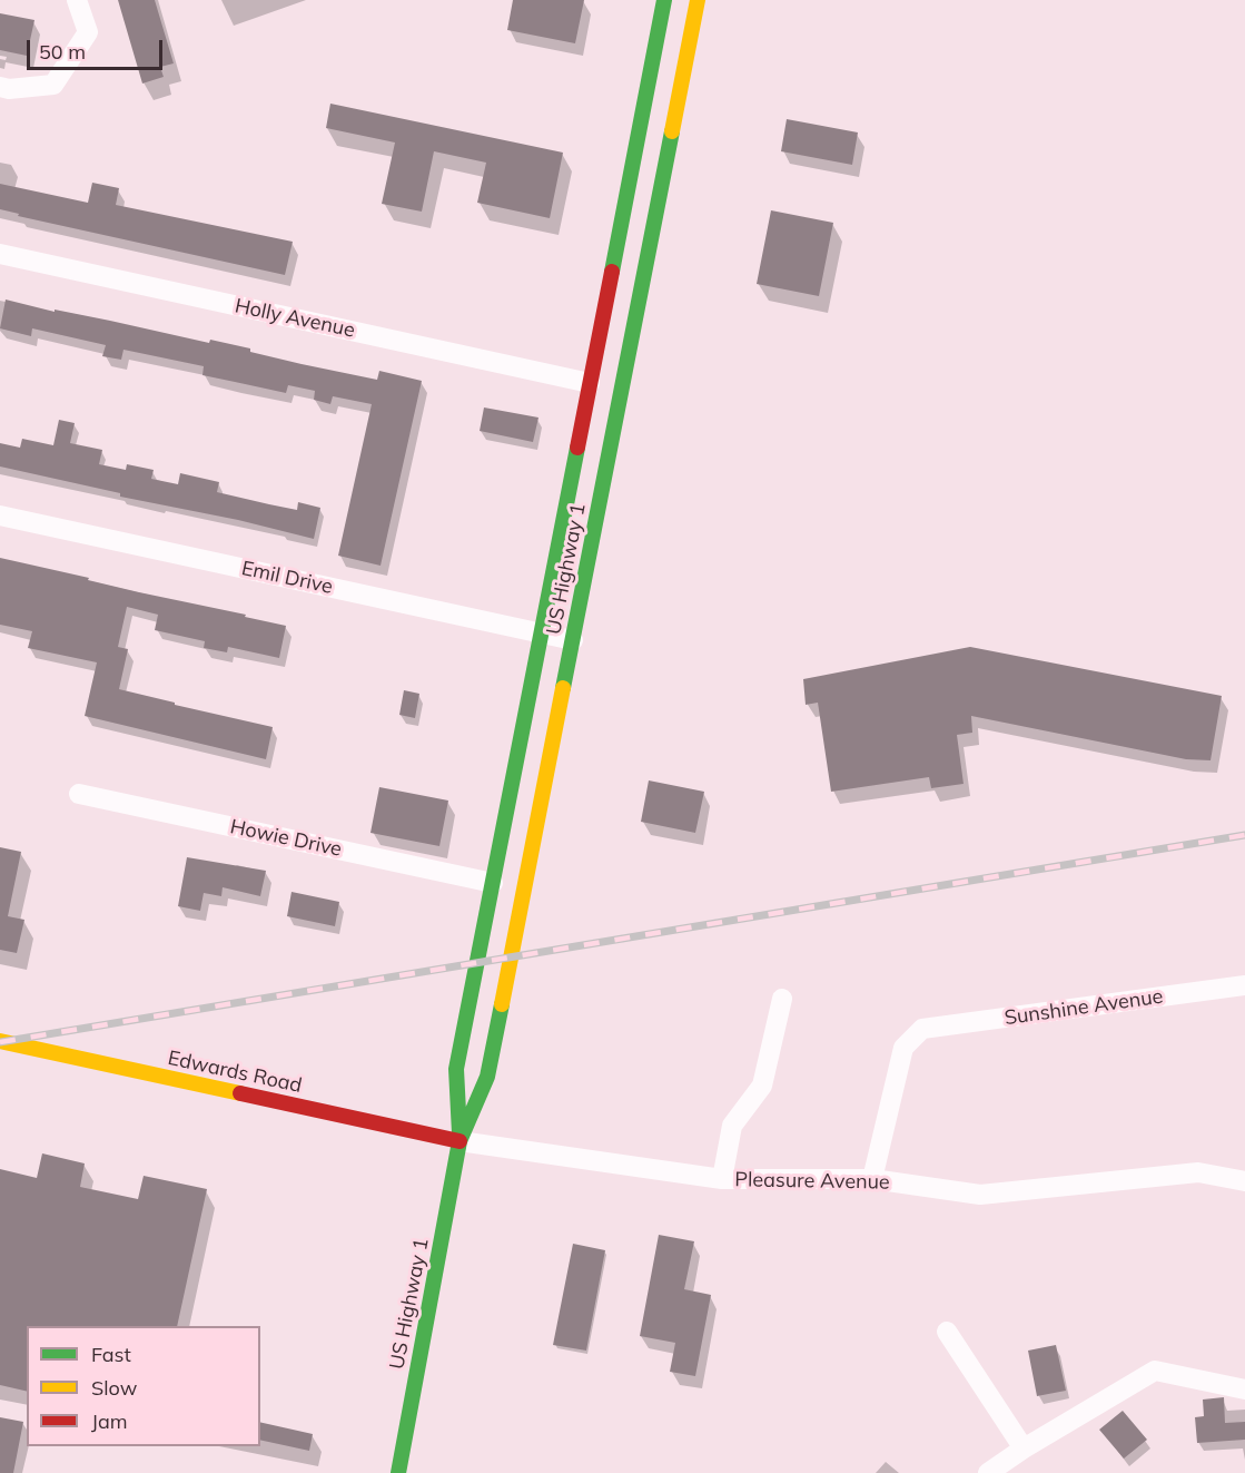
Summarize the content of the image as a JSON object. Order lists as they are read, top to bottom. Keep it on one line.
{"streets":{"main road":["US Highway 1","Edwards Road"],"street":["Holly Avenue","Emil Drive","Howie Drive","Sunshine Avenue","Pleasure Avenue"]},"crossings":[["Holly Avenue","US Highway 1"],["US Highway 1","Emil Drive"],["US Highway 1","Howie Drive"],["US Highway 1","Edwards Road"],["US Highway 1","Pleasure Avenue"],["Sunshine Avenue","Pleasure Avenue"],["Edwards Road","Pleasure Avenue"]],"legend":["Fast","Slow","Jam"],"scale_bar":"50 m"}
